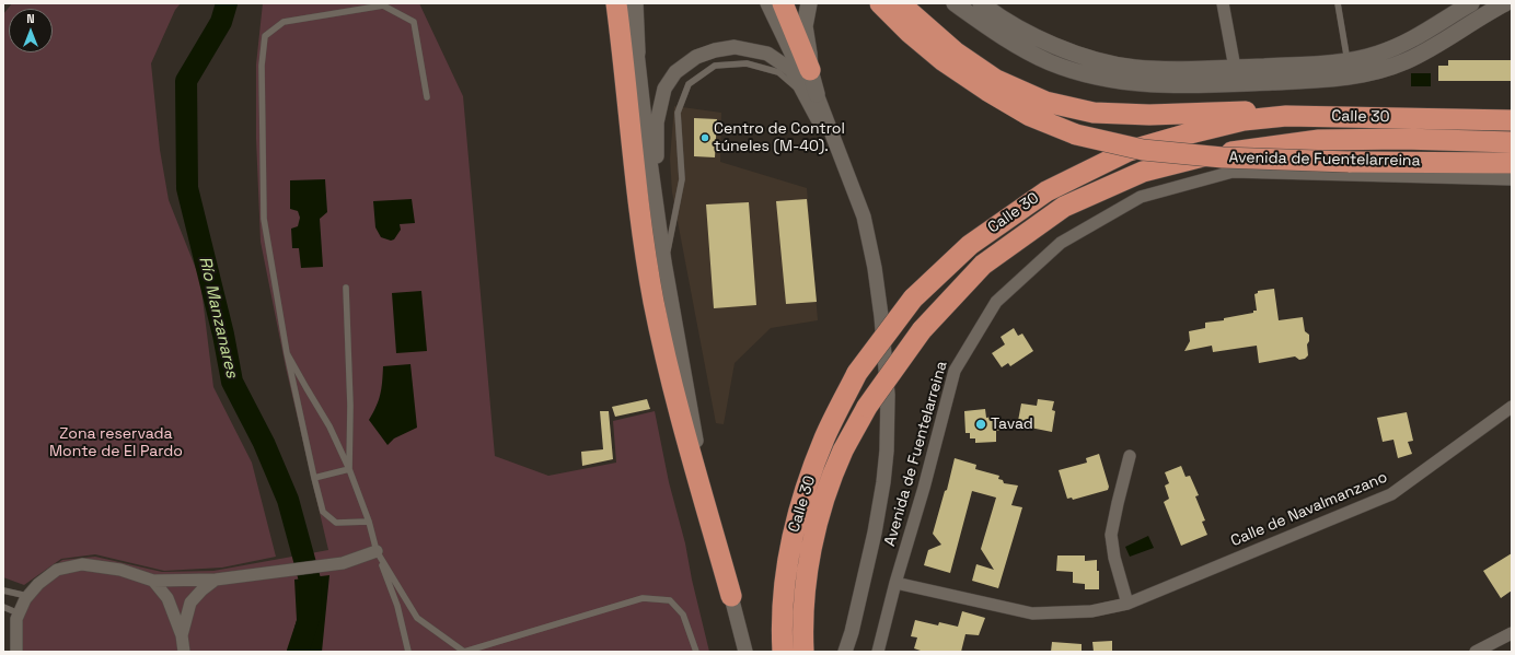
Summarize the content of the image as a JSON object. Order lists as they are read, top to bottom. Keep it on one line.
{"streets":{"highway":["Calle 30"],"street":["Avenida de Fuentelarreina","Calle de Navalmanzano"]},"crossings":[["Avenida de Fuentelarreina","Calle de Navalmanzano"]],"water":["Río Manzanares"],"parks":["Zona reservada Monte de El Pardo"],"places":["Centro de Control túneles (M-40).","Tavad"],"north":"top"}
